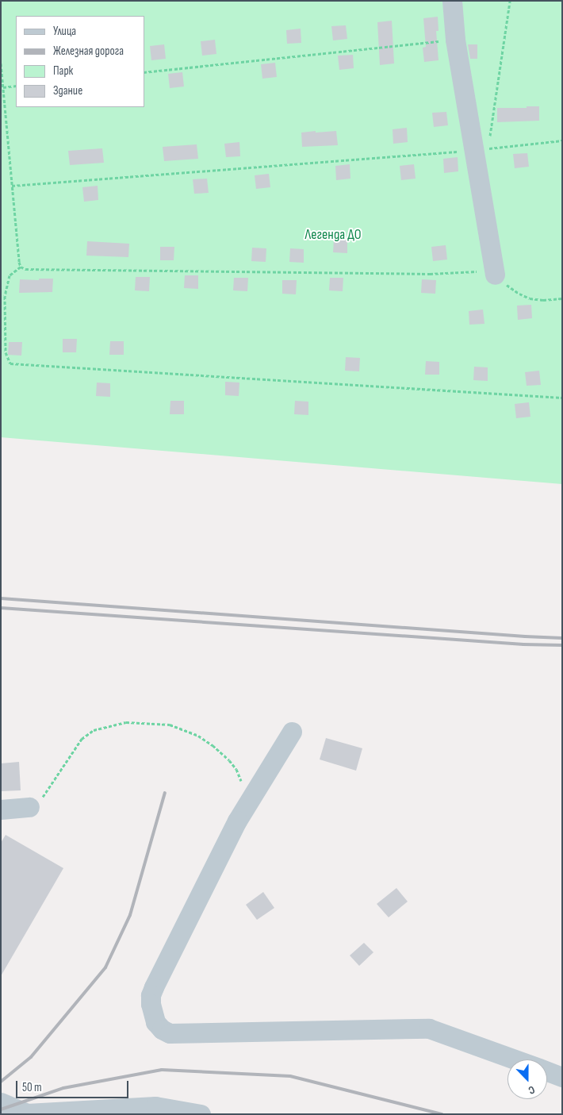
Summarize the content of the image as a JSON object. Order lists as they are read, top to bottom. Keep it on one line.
{"parks":["Легенда ДО"],"legend":["Улица","Железная дорога","Парк","Здание"],"scale_bar":"50 m","north":"bottom"}
